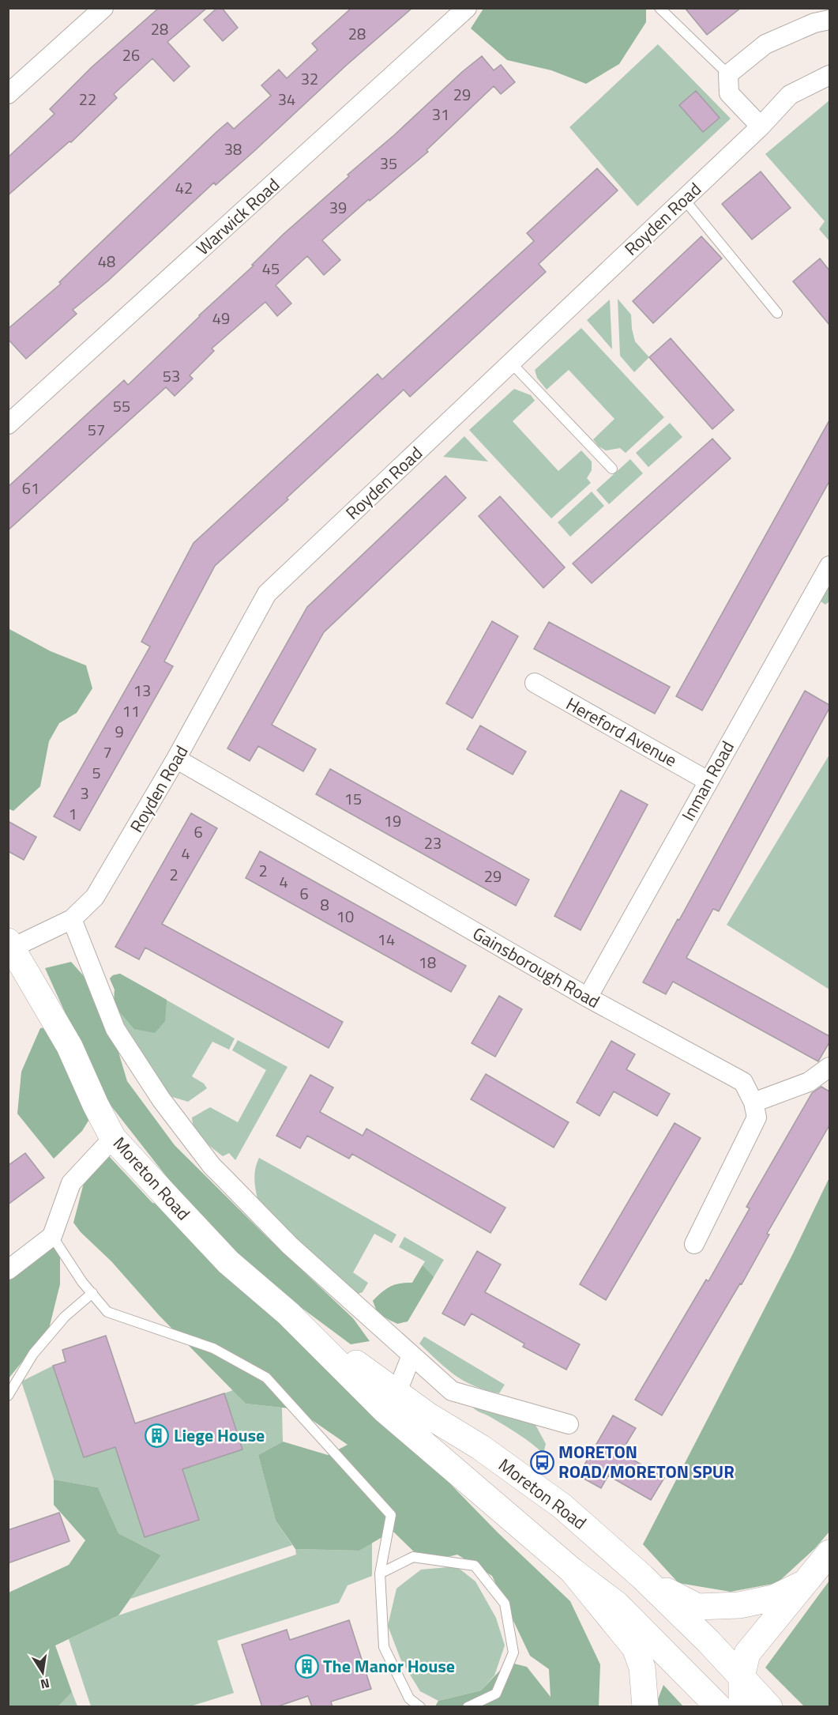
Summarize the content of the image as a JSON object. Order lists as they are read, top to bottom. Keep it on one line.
{"streets":{"main road":["Moreton Road"],"street":["Warwick Road","Royden Road","Hereford Avenue","Inman Road","Gainsborough Road"]},"crossings":[["Royden Road","Gainsborough Road"],["Royden Road","Moreton Road"],["Hereford Avenue","Inman Road"],["Inman Road","Gainsborough Road"]],"places":{"building":["Liege House","The Manor House"],"bus stop":["MORETON ROAD/MORETON SPUR"]},"house_numbers":["28","28","26","32","29","22","34","31","38","35","42","39","48","45","49","53","55","57","61","13","11","9","7","5","3","15","1","19","6","23","4","2","2","29","4","6","8","10","14","18"],"north":"bottom"}
